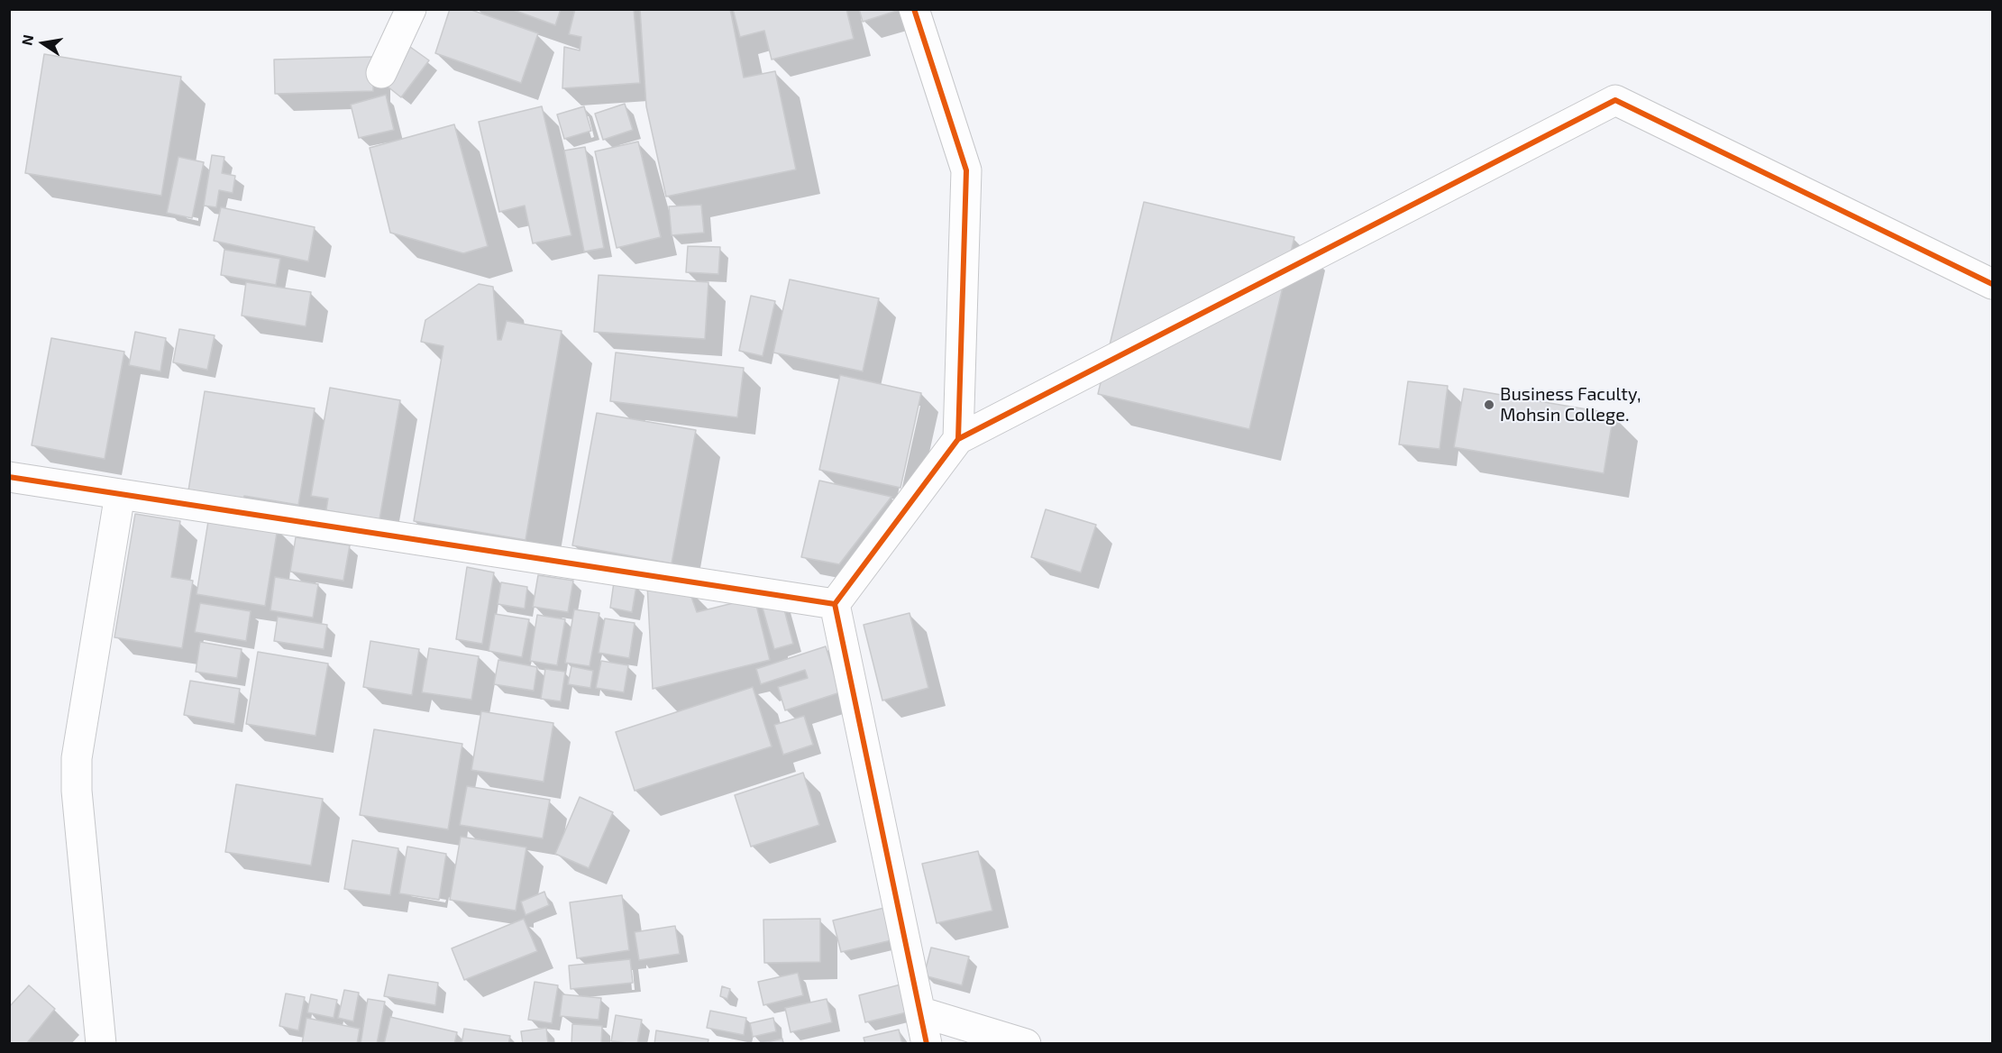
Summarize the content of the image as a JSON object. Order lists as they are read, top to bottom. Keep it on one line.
{"places":["Business Faculty, Mohsin College."],"north":"left"}
